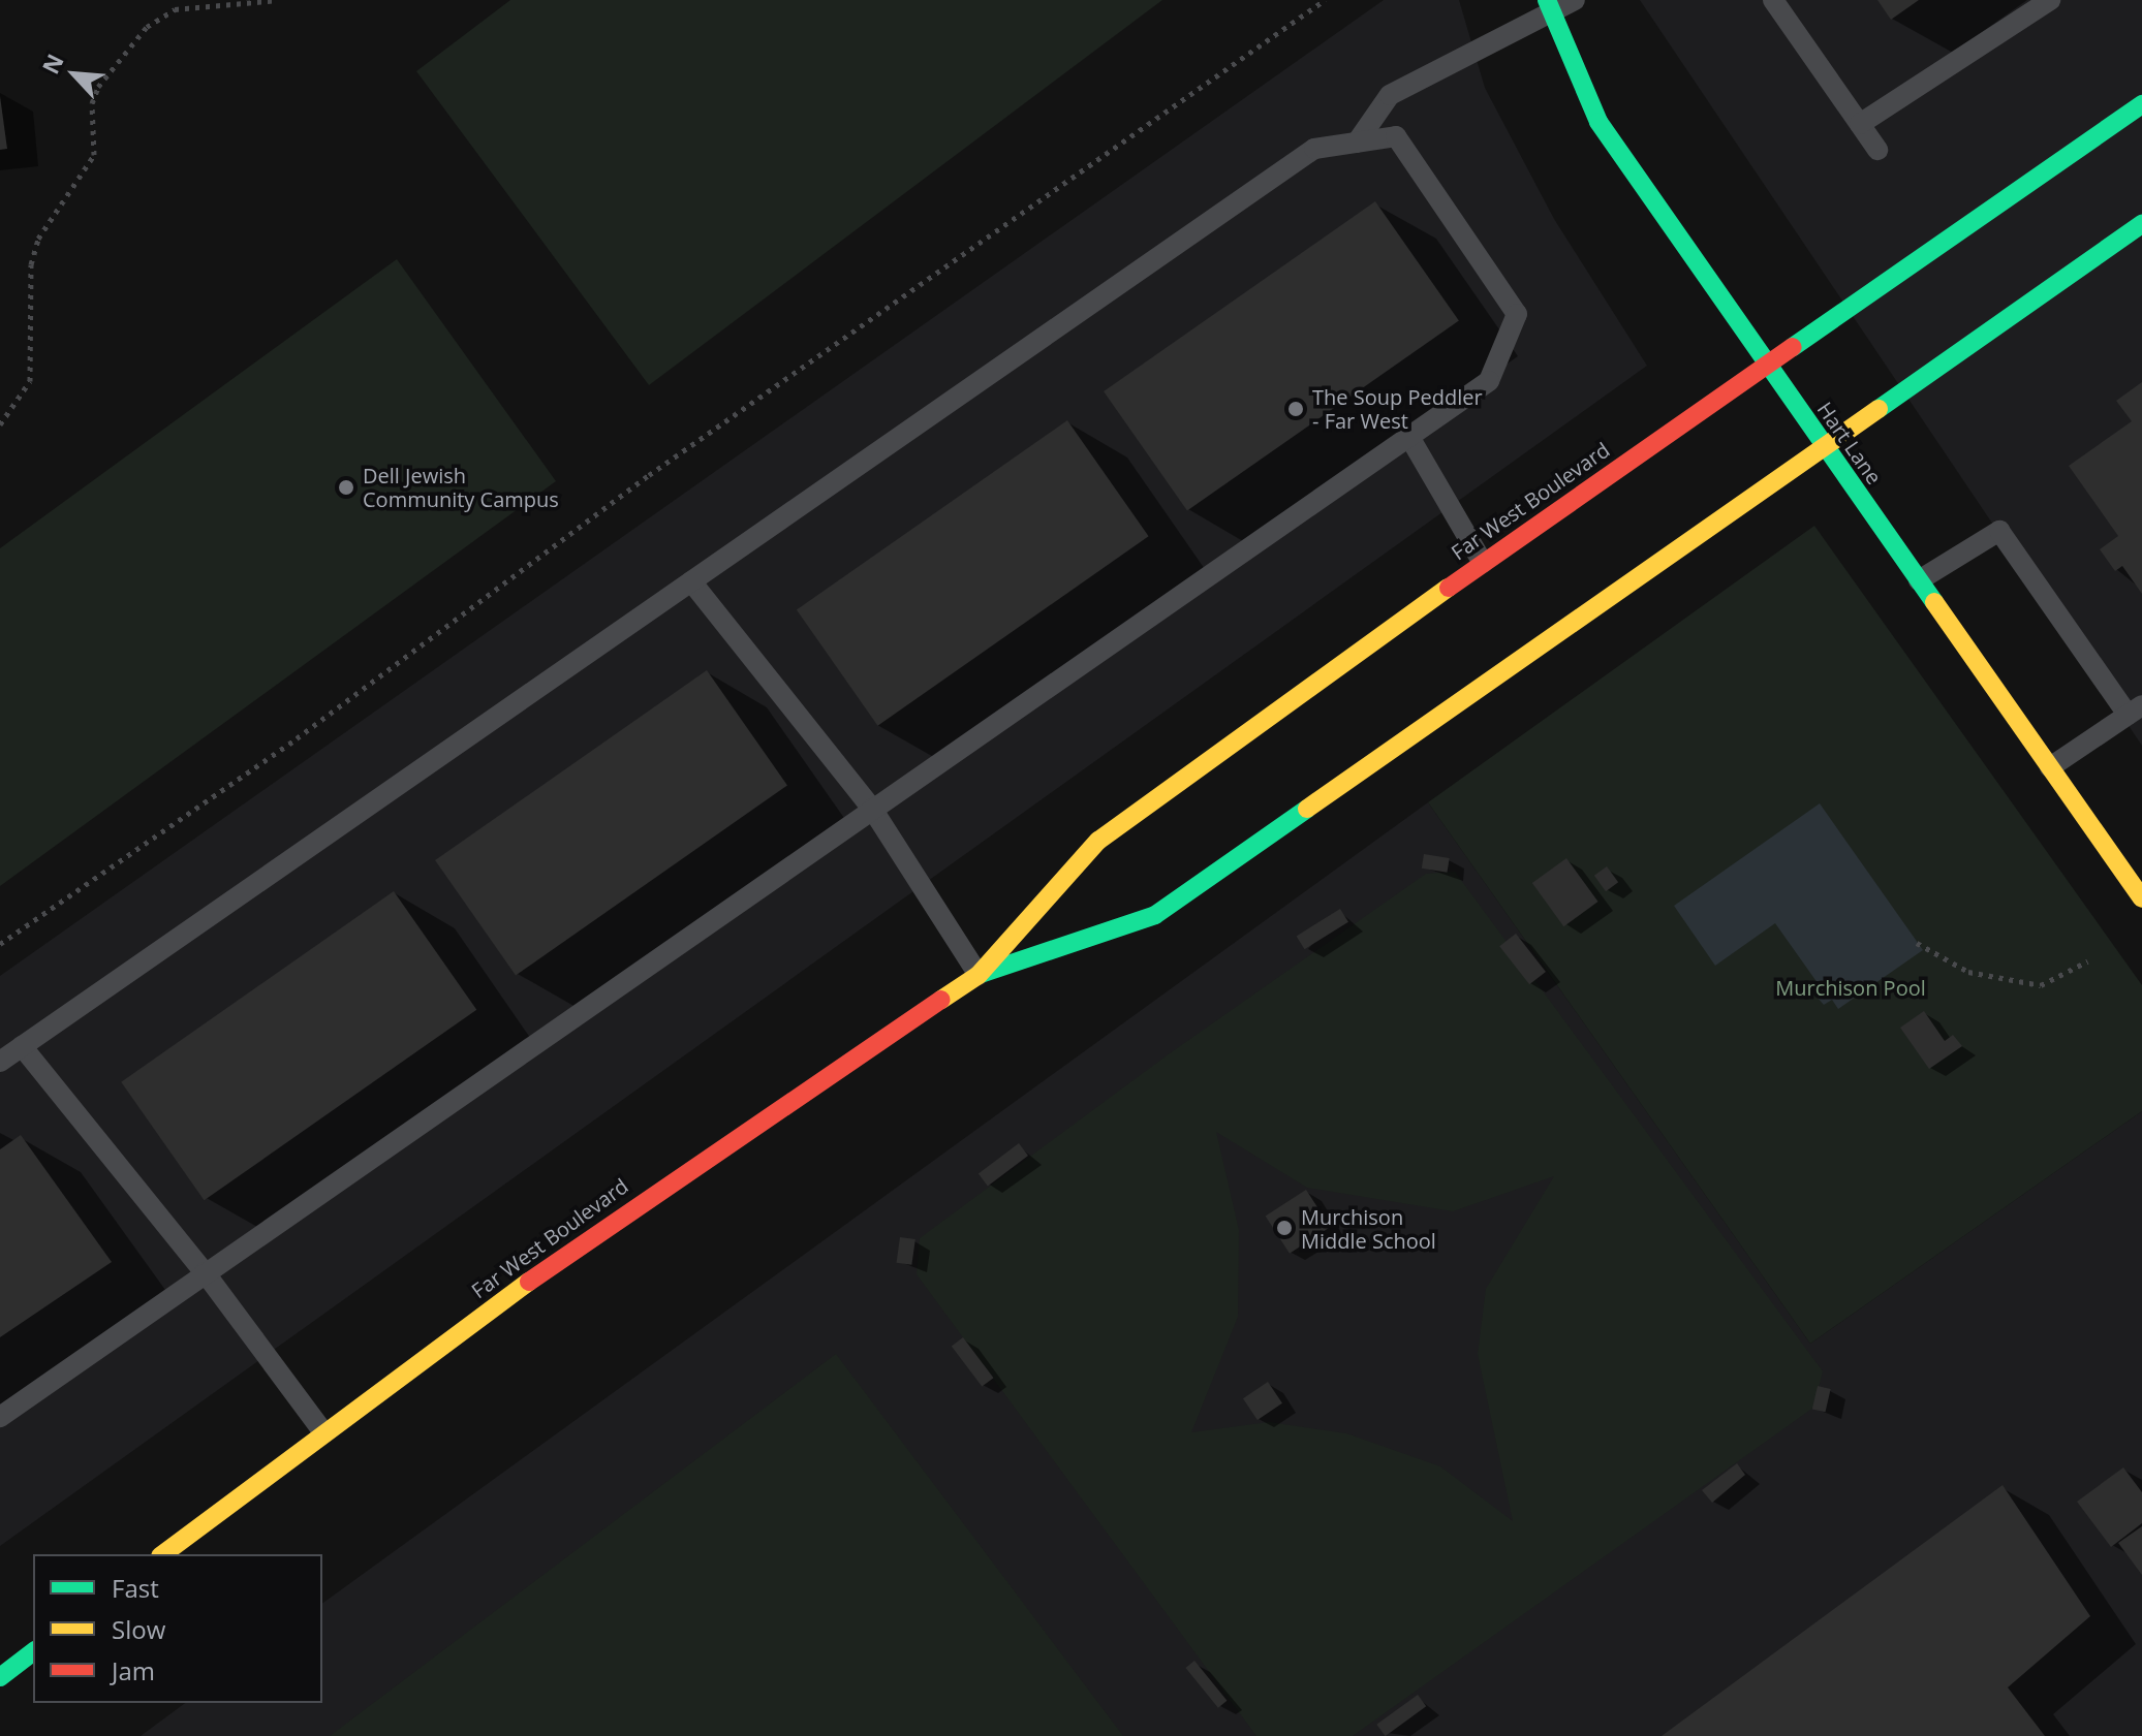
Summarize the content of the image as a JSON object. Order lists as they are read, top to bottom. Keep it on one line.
{"streets":{"street":["Hart Lane","Far West Boulevard"]},"crossings":[["Hart Lane","Far West Boulevard"]],"parks":["Murchison Pool"],"places":["The Soup Peddler - Far West","Dell Jewish Community Campus","Murchison Middle School"],"legend":["Fast","Slow","Jam"],"north":"top left"}
